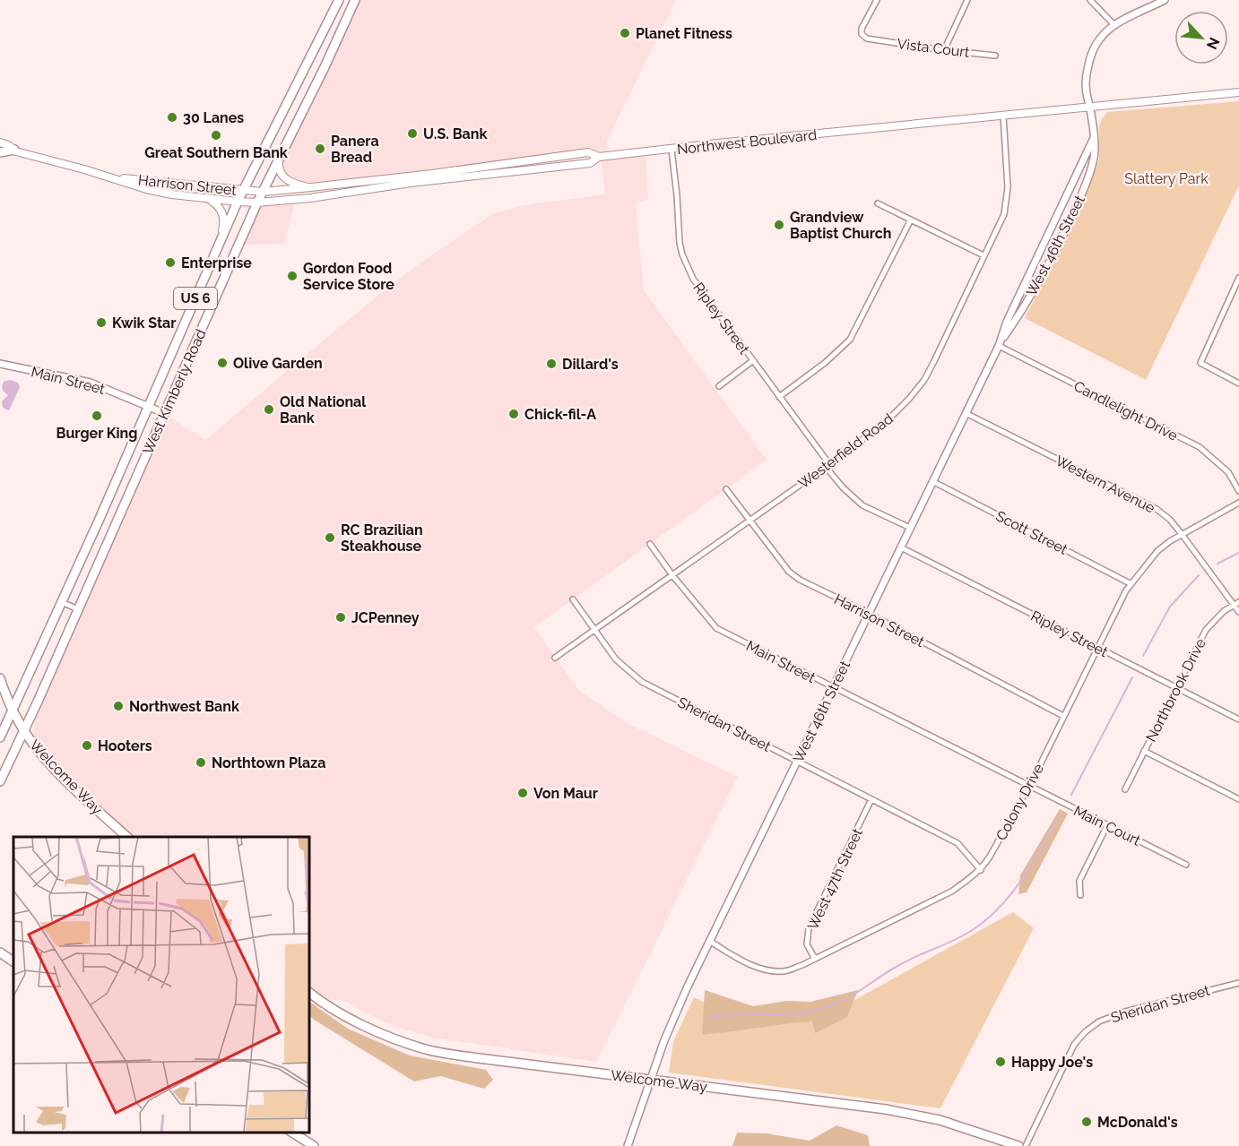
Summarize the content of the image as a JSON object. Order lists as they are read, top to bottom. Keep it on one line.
{"streets":{"main road":["Northwest Boulevard","Harrison Street","US 6","West Kimberly Road","Welcome Way"],"street":["Vista Court","West 46th Street","Ripley Street","Main Street","Candlelight Drive","Westerfield Road","Western Avenue","Scott Street","Northbrook Drive","Sheridan Street","Colony Drive","Main Court","West 47th Street"]},"crossings":[["Northwest Boulevard","Harrison Street"],["Northwest Boulevard","West 46th Street"],["Northwest Boulevard","Ripley Street"],["Northwest Boulevard","West Kimberly Road"],["Northwest Boulevard","Westerfield Road"],["Harrison Street","West 46th Street"],["Harrison Street","West Kimberly Road"],["Harrison Street","Westerfield Road"],["Harrison Street","Colony Drive"],["West 46th Street","Ripley Street"],["West 46th Street","Main Street"],["West 46th Street","Candlelight Drive"],["West 46th Street","Western Avenue"],["West 46th Street","Scott Street"],["West 46th Street","Sheridan Street"],["West 46th Street","Welcome Way"],["West 46th Street","Colony Drive"],["US 6","West Kimberly Road"],["US 6","Welcome Way"],["Ripley Street","Westerfield Road"],["Ripley Street","Northbrook Drive"],["Ripley Street","Colony Drive"],["Main Street","West Kimberly Road"],["Main Street","Westerfield Road"],["Main Street","Colony Drive"],["Main Street","Main Court"],["Westerfield Road","Sheridan Street"],["Western Avenue","Northbrook Drive"],["Western Avenue","Colony Drive"],["Scott Street","Colony Drive"],["Sheridan Street","Colony Drive"],["Sheridan Street","West 47th Street"],["Colony Drive","Main Court"],["Colony Drive","West 47th Street"]],"parks":["Slattery Park"],"places":["Planet Fitness","30 Lanes","U.S. Bank","Great Southern Bank","Panera Bread","Grandview Baptist Church","Enterprise","Gordon Food Service Store","Kwik Star","Olive Garden","Dillard's","Old National Bank","Chick-fil-A","Burger King","RC Brazilian Steakhouse","JCPenney","Northwest Bank","Hooters","Northtown Plaza","Von Maur","Happy Joe's","McDonald's"],"north":"bottom right"}
